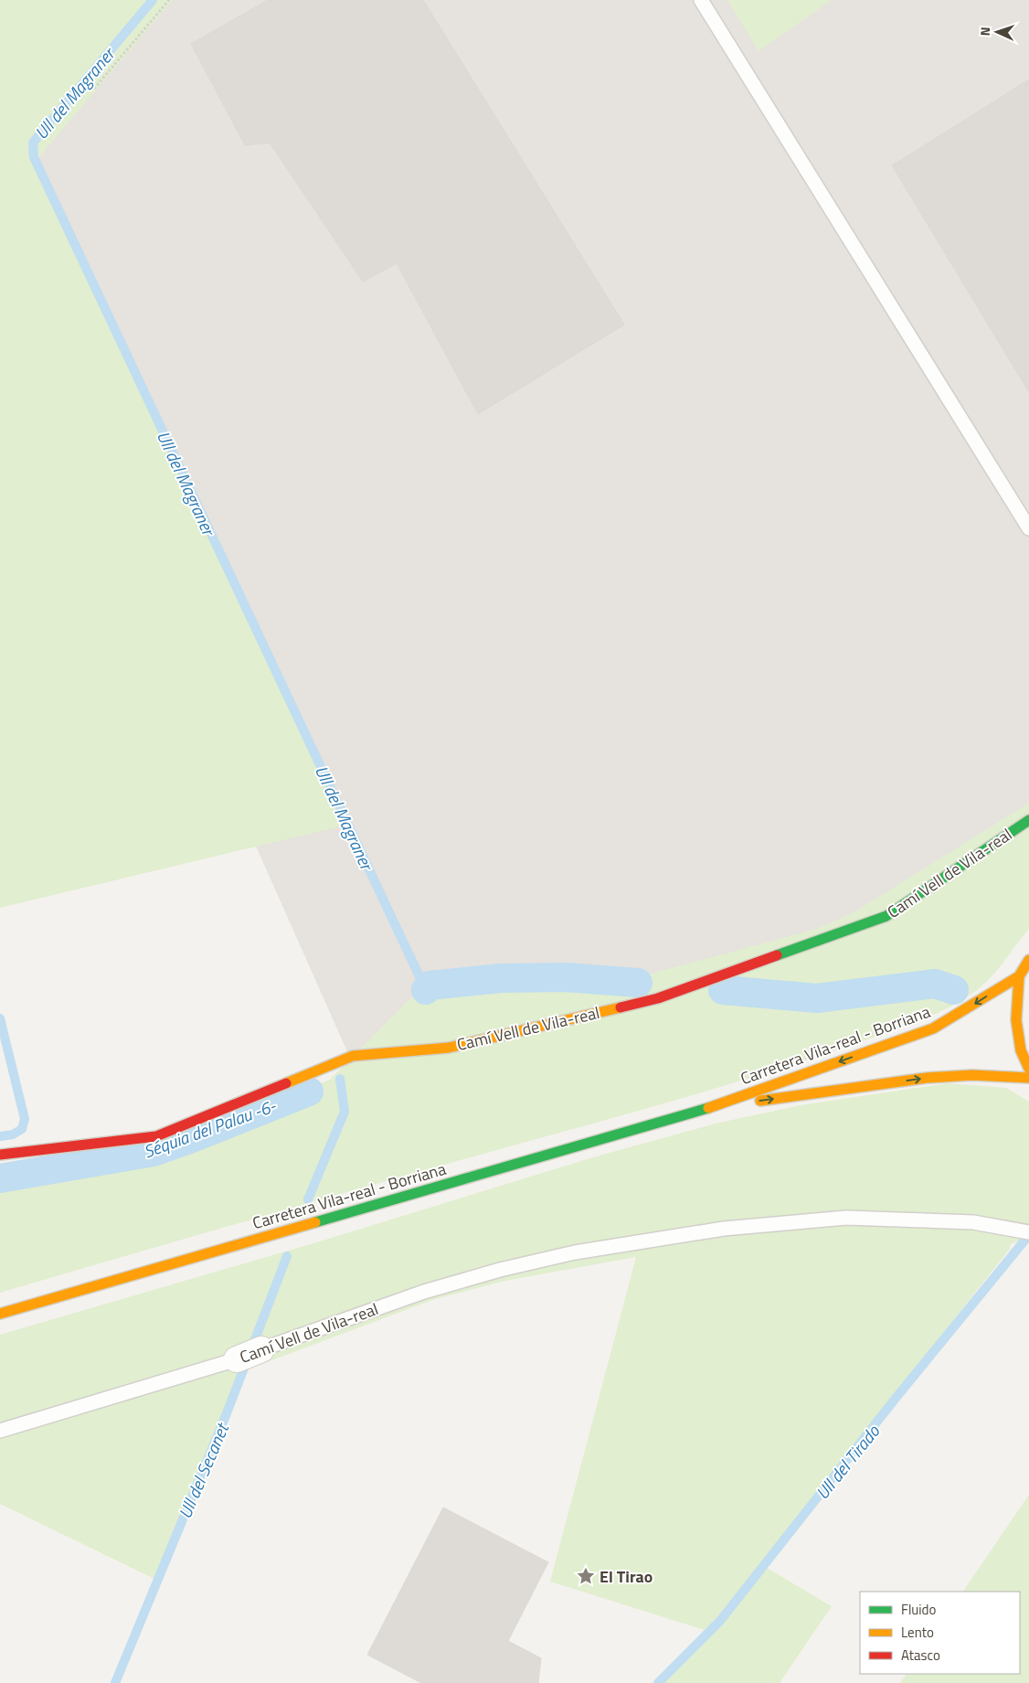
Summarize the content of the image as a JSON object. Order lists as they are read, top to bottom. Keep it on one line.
{"streets":{"main road":["Camí Vell de Vila-real","Carretera Vila-real - Borriana"]},"water":["Ull del Magraner","Séquia del Palau -6-","Ull del Tirado","Ull del Secanet"],"places":{"place":["El Tirao"]},"legend":["Fluido","Lento","Atasco"],"north":"left"}
